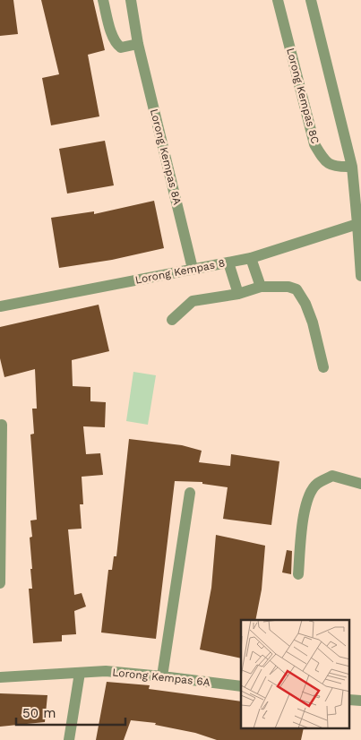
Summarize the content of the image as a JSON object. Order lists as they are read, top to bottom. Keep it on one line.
{"streets":{"street":["Lorong Kempas 8C","Lorong Kempas 8A","Lorong Kempas 8","Lorong Kempas 6A"]},"crossings":[["Lorong Kempas 8A","Lorong Kempas 8"]],"scale_bar":"50 m"}
